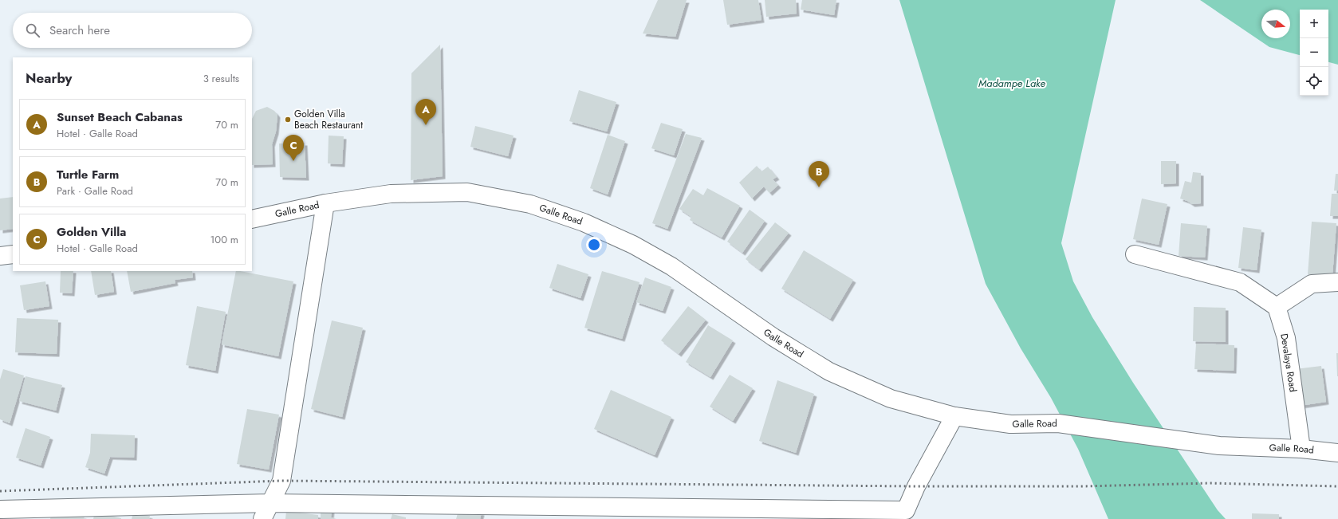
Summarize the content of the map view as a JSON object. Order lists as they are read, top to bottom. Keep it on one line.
{"streets":{"main road":["Galle Road","Devalaya Road"]},"crossings":[["Galle Road","Devalaya Road"]],"water":["Madampe Lake"],"places":["Golden Villa Beach Restaurant"],"north":"right","page":{"map_buttons":["+","−"],"search":"Search here","heading":["Nearby","3 results"],"pins":["A","C","B"],"list":[{"mark":"A","name":"Sunset Beach Cabanas","note":"Hotel · Galle Road","value":"70 m"},{"mark":"B","name":"Turtle Farm","note":"Park · Galle Road","value":"70 m"},{"mark":"C","name":"Golden Villa","note":"Hotel · Galle Road","value":"100 m"}]}}
